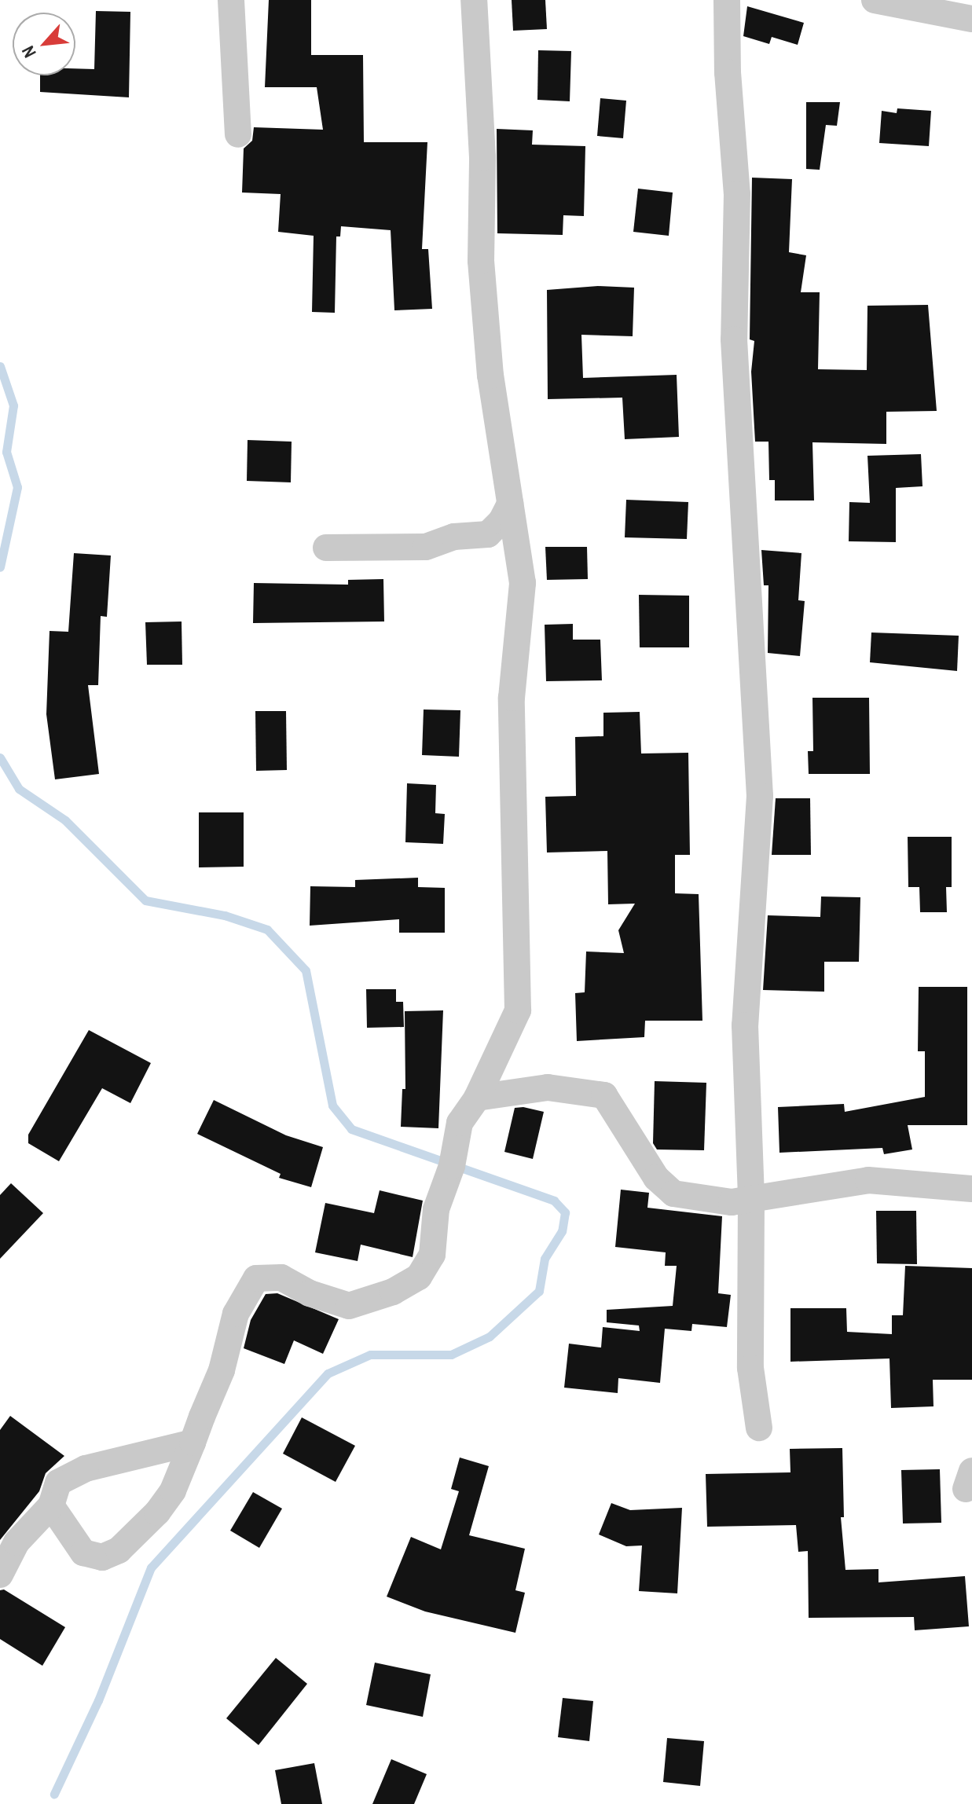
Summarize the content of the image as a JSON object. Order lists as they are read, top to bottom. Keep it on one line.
{"north":"bottom left"}
